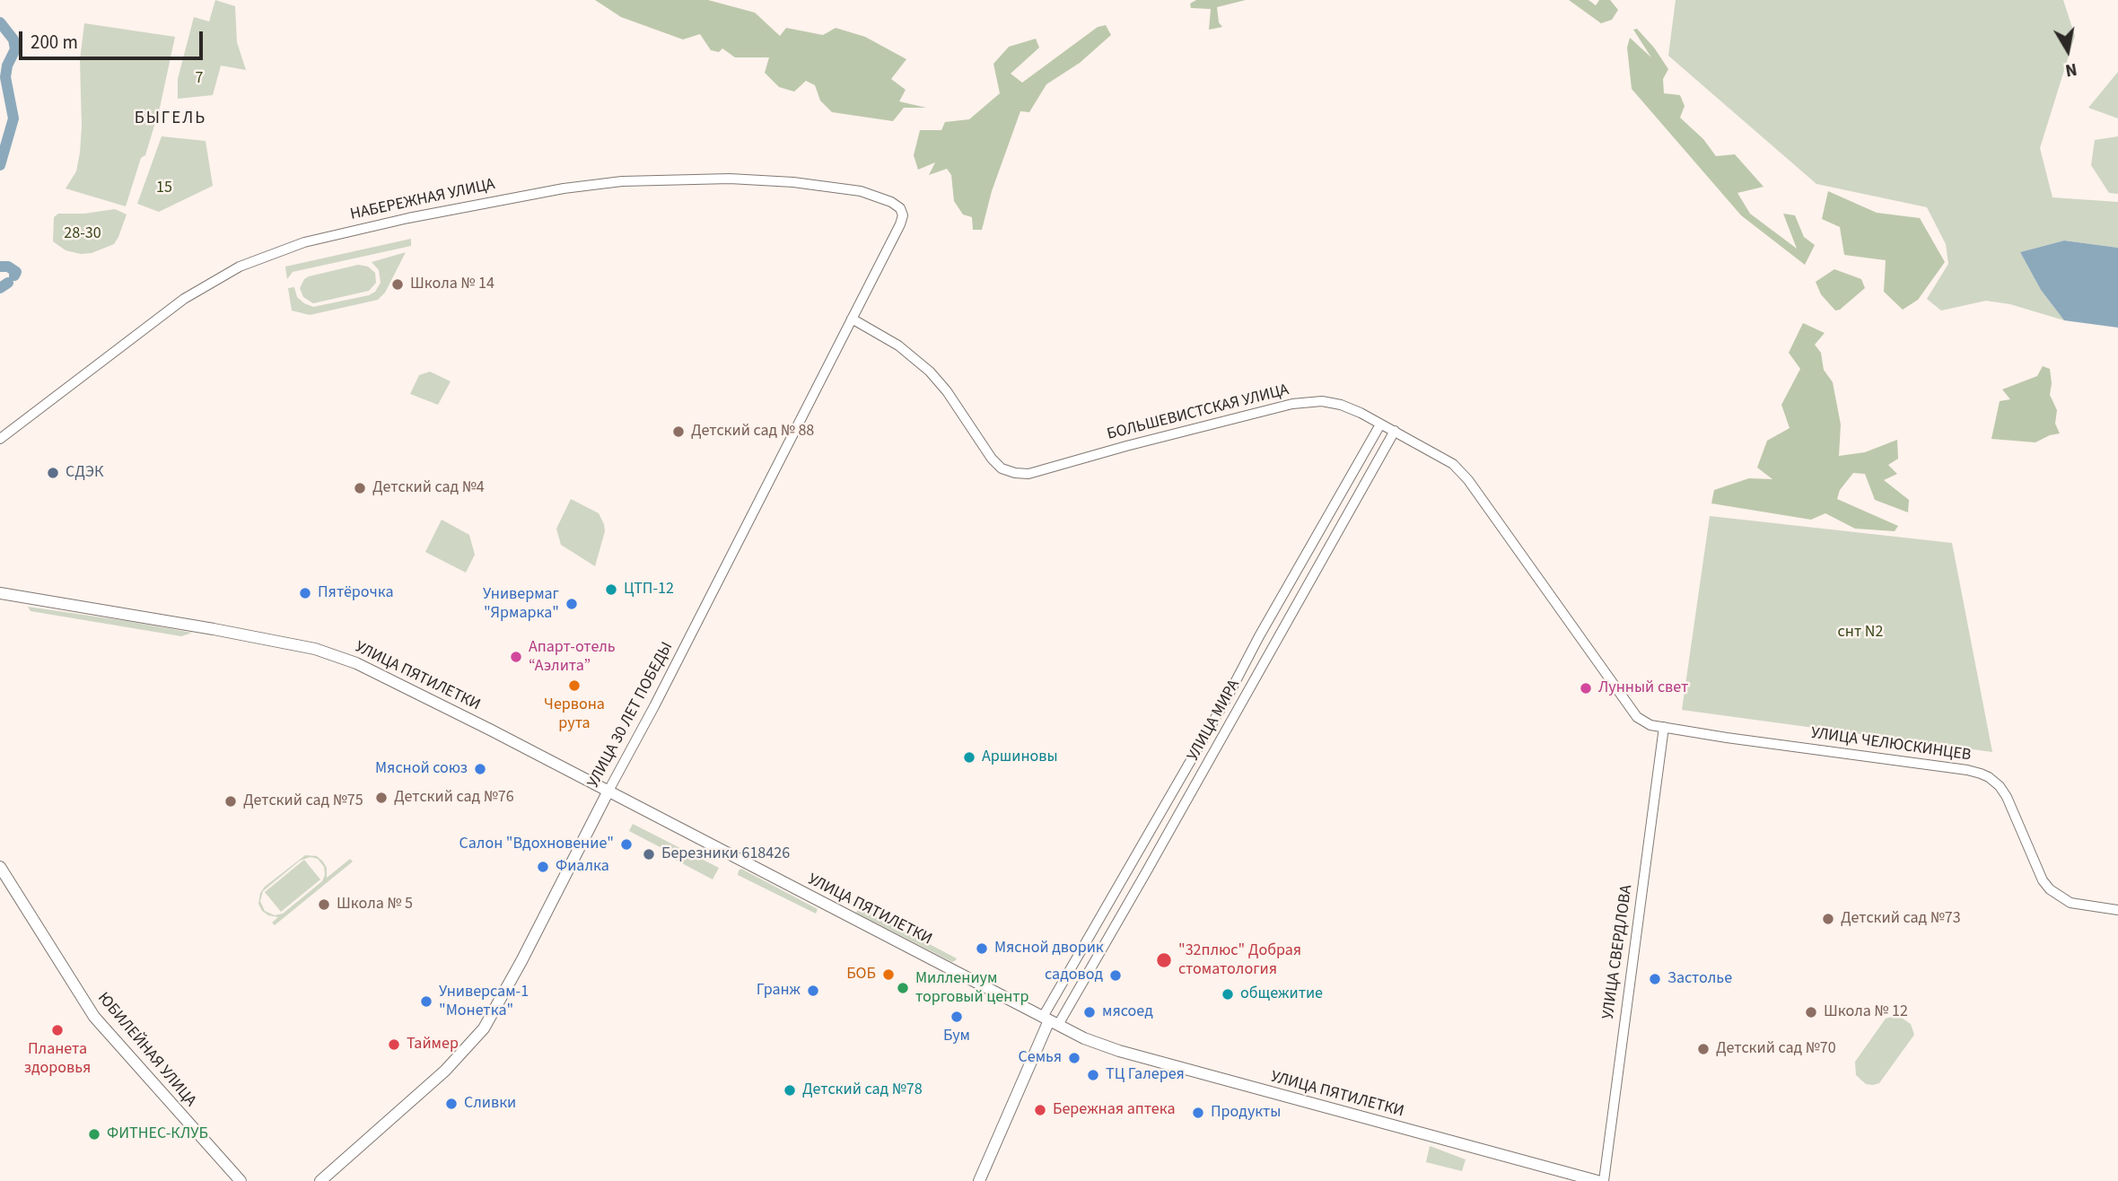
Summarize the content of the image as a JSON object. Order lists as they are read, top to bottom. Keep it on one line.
{"streets":{"main road":["УЛИЦА ПЯТИЛЕТКИ","УЛИЦА 30 ЛЕТ ПОБЕДЫ","УЛИЦА МИРА","ЮБИЛЕЙНАЯ УЛИЦА"],"street":["НАБЕРЕЖНАЯ УЛИЦА","БОЛЬШЕВИСТСКАЯ УЛИЦА","УЛИЦА ЧЕЛЮСКИНЦЕВ","УЛИЦА СВЕРДЛОВА"]},"crossings":[["НАБЕРЕЖНАЯ УЛИЦА","УЛИЦА 30 ЛЕТ ПОБЕДЫ"],["БОЛЬШЕВИСТСКАЯ УЛИЦА","УЛИЦА 30 ЛЕТ ПОБЕДЫ"],["БОЛЬШЕВИСТСКАЯ УЛИЦА","УЛИЦА МИРА"],["БОЛЬШЕВИСТСКАЯ УЛИЦА","УЛИЦА ЧЕЛЮСКИНЦЕВ"],["БОЛЬШЕВИСТСКАЯ УЛИЦА","УЛИЦА СВЕРДЛОВА"],["УЛИЦА ПЯТИЛЕТКИ","УЛИЦА 30 ЛЕТ ПОБЕДЫ"],["УЛИЦА ПЯТИЛЕТКИ","УЛИЦА МИРА"],["УЛИЦА ЧЕЛЮСКИНЦЕВ","УЛИЦА СВЕРДЛОВА"]],"districts":["БЫГЕЛЬ"],"parks":["7","15","28-30","снт N2"],"places":["Школа № 14","Детский сад № 88","СДЭК","Детский сад №4","ЦТП-12","Пятёрочка","Универмаг \"Ярмарка\"","Апарт-отель “Аэлита”","Червона рута","Лунный свет","Аршиновы","Мясной союз","Детский сад №76","Детский сад №75","Салон \"Вдохновение\"","Березники 618426","Фиалка","Школа № 5","Детский сад №73","Мясной дворик","\"32плюс\" Добрая стоматология","БОБ","садовод","Застолье","Миллениум торговый центр","Гранж","общежитие","Универсам-1 \"Монетка\"","мясоед","Школа № 12","Бум","Планета здоровья","Таймер","Детский сад №70","Семья","ТЦ Галерея","Детский сад №78","Сливки","Бережная аптека","Продукты","ФИТНЕС-КЛУБ"],"scale_bar":"200 m","north":"bottom"}
